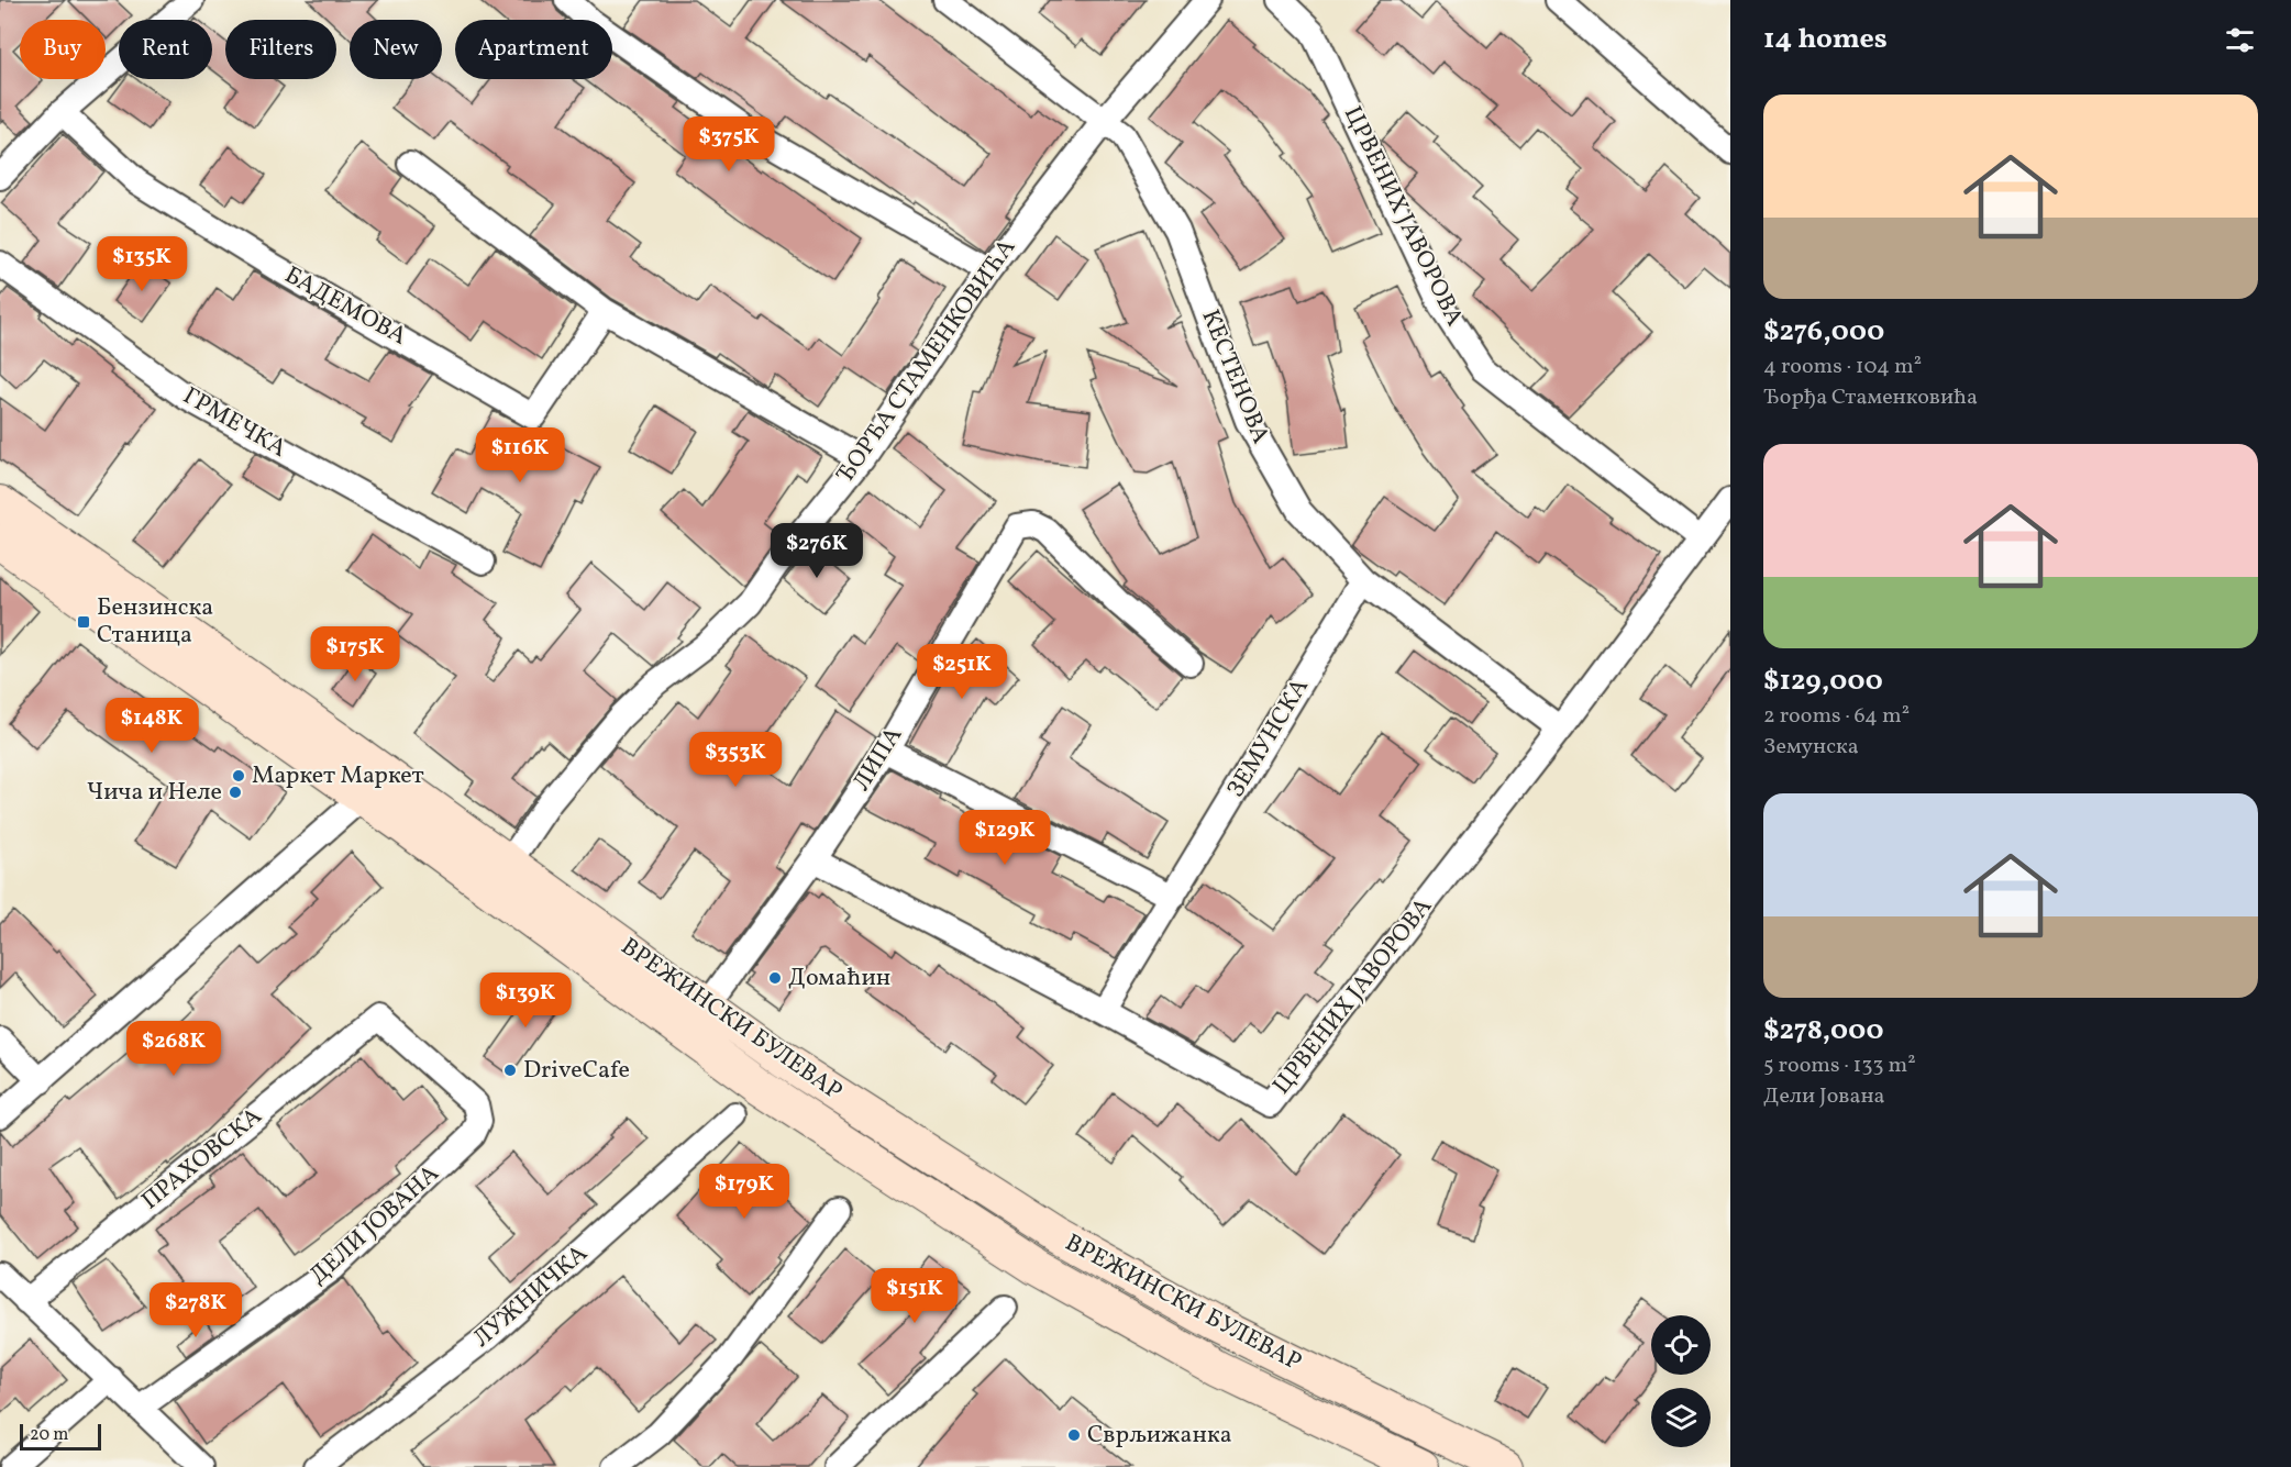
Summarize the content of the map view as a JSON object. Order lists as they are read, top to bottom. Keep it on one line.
{"streets":{"main road":["ВРЕЖИНСКИ БУЛЕВАР"],"street":["ЦРВЕНИХ ЈАВОРОВА","БАДЕМОВА","ЂОРЂА СТАМЕНКОВИЋА","КЕСТЕНОВА","ГРМЕЧКА","ЗЕМУНСКА","ЛИПА","ПРАХОВСКА","ДЕЛИ ЈОВАНА","ЛУЖНИЧКА"]},"crossings":[["ЦРВЕНИХ ЈАВОРОВА","КЕСТЕНОВА"],["ЦРВЕНИХ ЈАВОРОВА","ЗЕМУНСКА"],["ЦРВЕНИХ ЈАВОРОВА","ЛИПА"],["ЂОРЂА СТАМЕНКОВИЋА","КЕСТЕНОВА"],["ЂОРЂА СТАМЕНКОВИЋА","ВРЕЖИНСКИ БУЛЕВАР"],["КЕСТЕНОВА","ЗЕМУНСКА"],["ЛИПА","ВРЕЖИНСКИ БУЛЕВАР"],["ПРАХОВСКА","ДЕЛИ ЈОВАНА"]],"places":{"transit":["Бензинска Станица"],"other":["Маркет Маркет","Чича и Неле","Домаћин","DriveCafe","Сврљижанка"]},"scale_bar":"20 m","page":{"heading":"14 homes","chip":["Buy","Rent","Filters","New","Apartment"],"list":[{"name":"$276,000","note":"4 rooms · 104 m² · Ђорђа Стаменковића"},{"name":"$129,000","note":"2 rooms · 64 m² · Земунска"},{"name":"$278,000","note":"5 rooms · 133 m² · Дели Јована"}],"price":["$375K","$135K","$116K","$276K","$175K","$251K","$148K","$353K","$129K","$139K","$268K","$179K","$151K","$278K"],"scale":"20 m"}}
